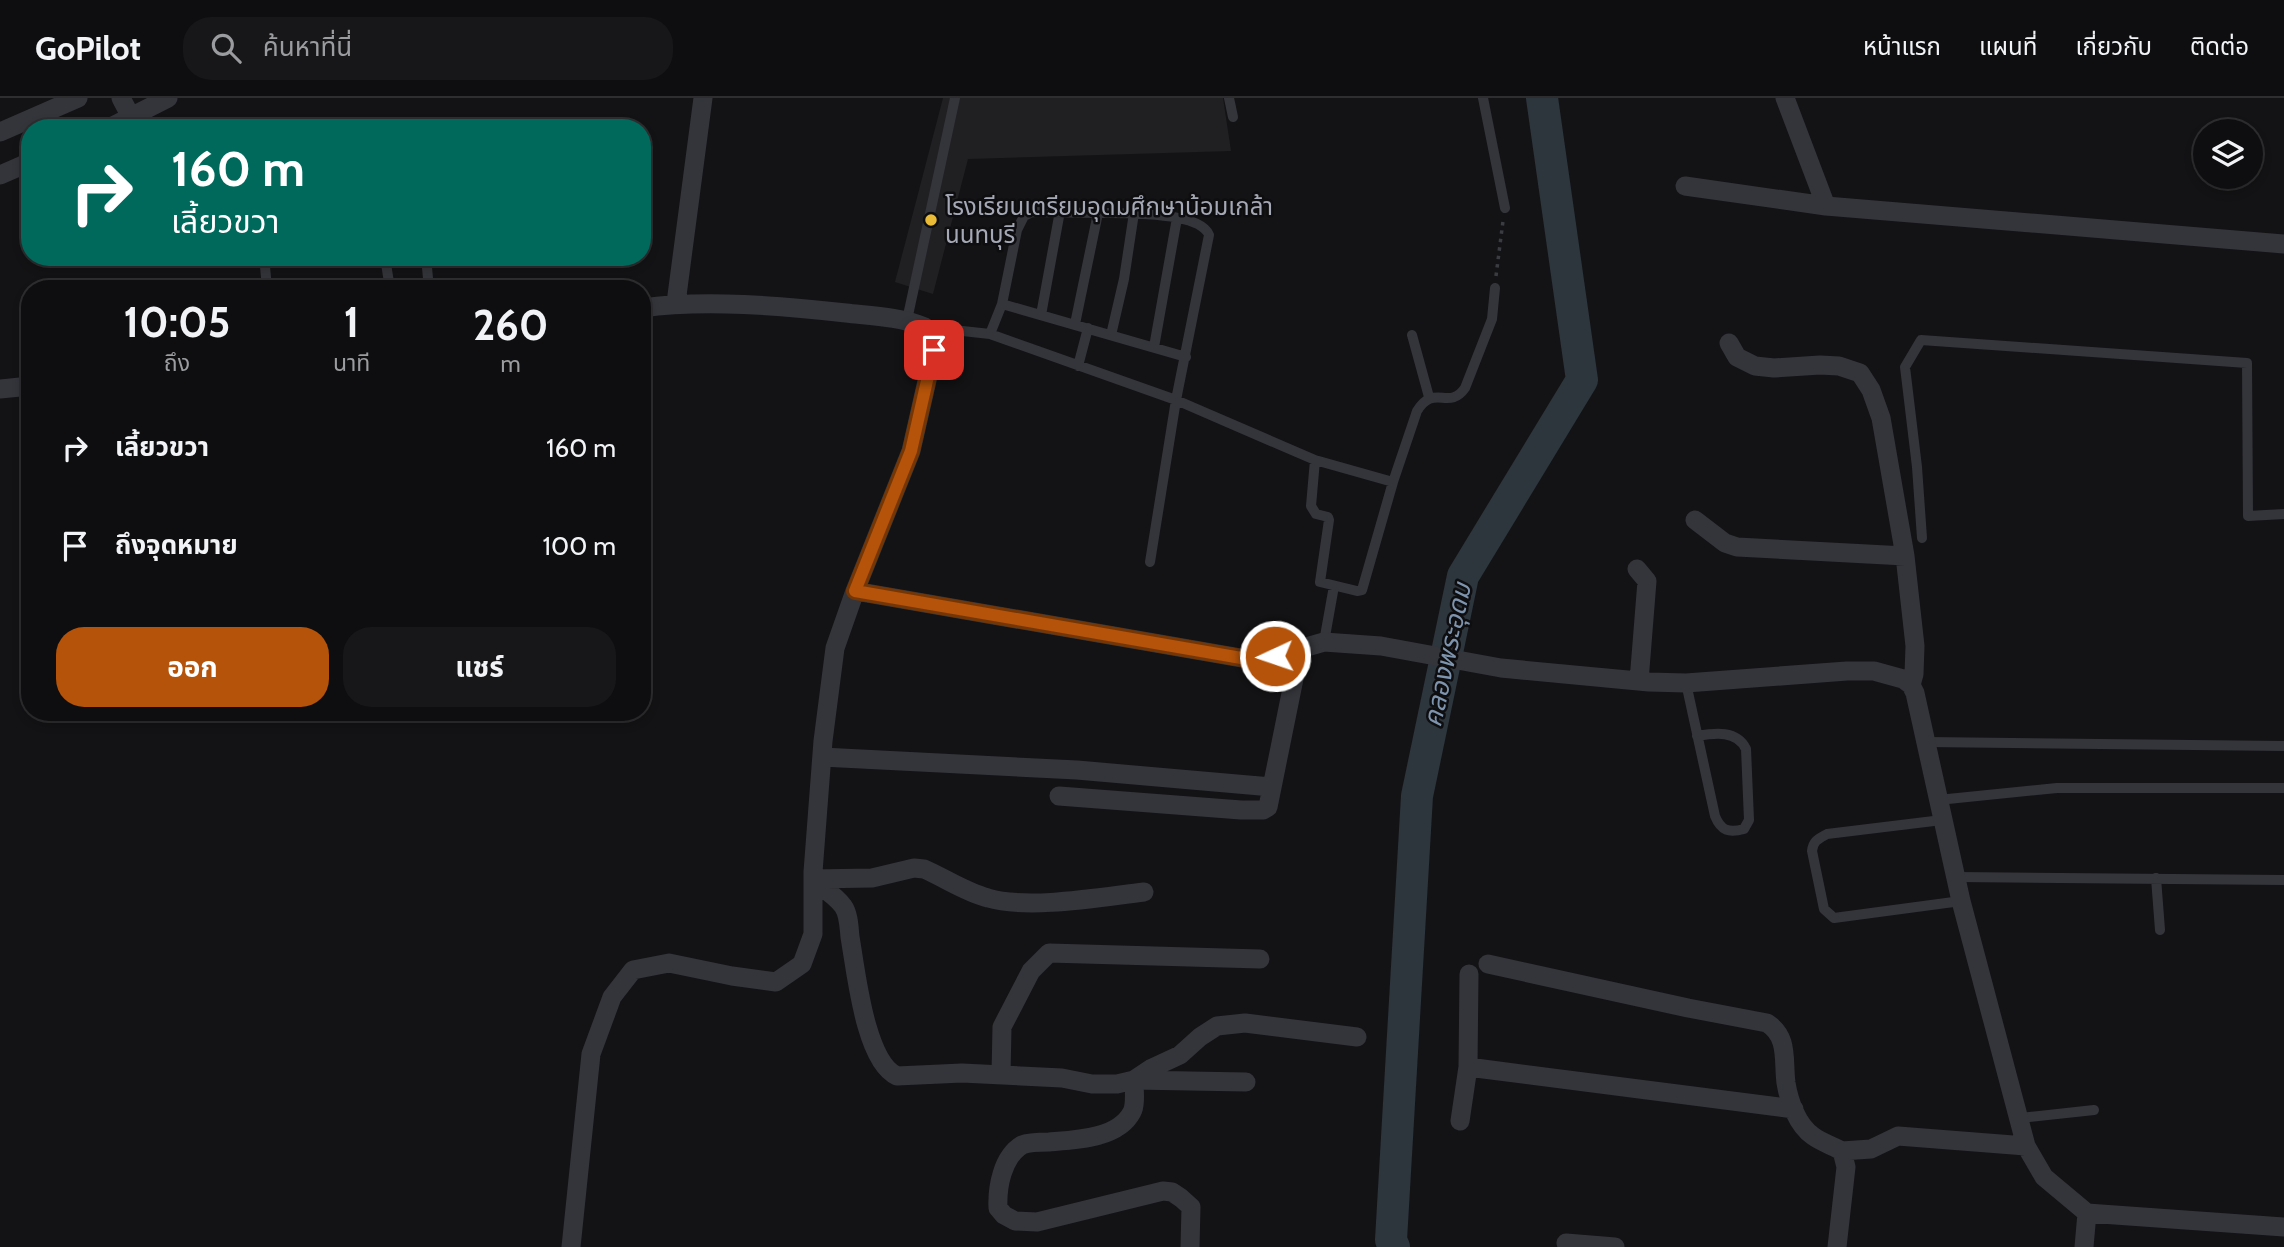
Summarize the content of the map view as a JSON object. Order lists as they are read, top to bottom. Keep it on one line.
{"water":["คลองพระอุดม"],"places":["โรงเรียนเตรียมอุดมศึกษาน้อมเกล้า นนทบุรี"],"page":{"header":"GoPilot","search":"ค้นหาที่นี่","nav":["หน้าแรก","แผนที่","เกี่ยวกับ","ติดต่อ"],"turn":["160 m","เลี้ยวขวา"],"eta":["10:05","ถึง","1","นาที","260","m"],"list":[{"name":"เลี้ยวขวา","value":"160 m"},{"name":"ถึงจุดหมาย","value":"100 m"}],"buttons":["ออก","แชร์"]}}
